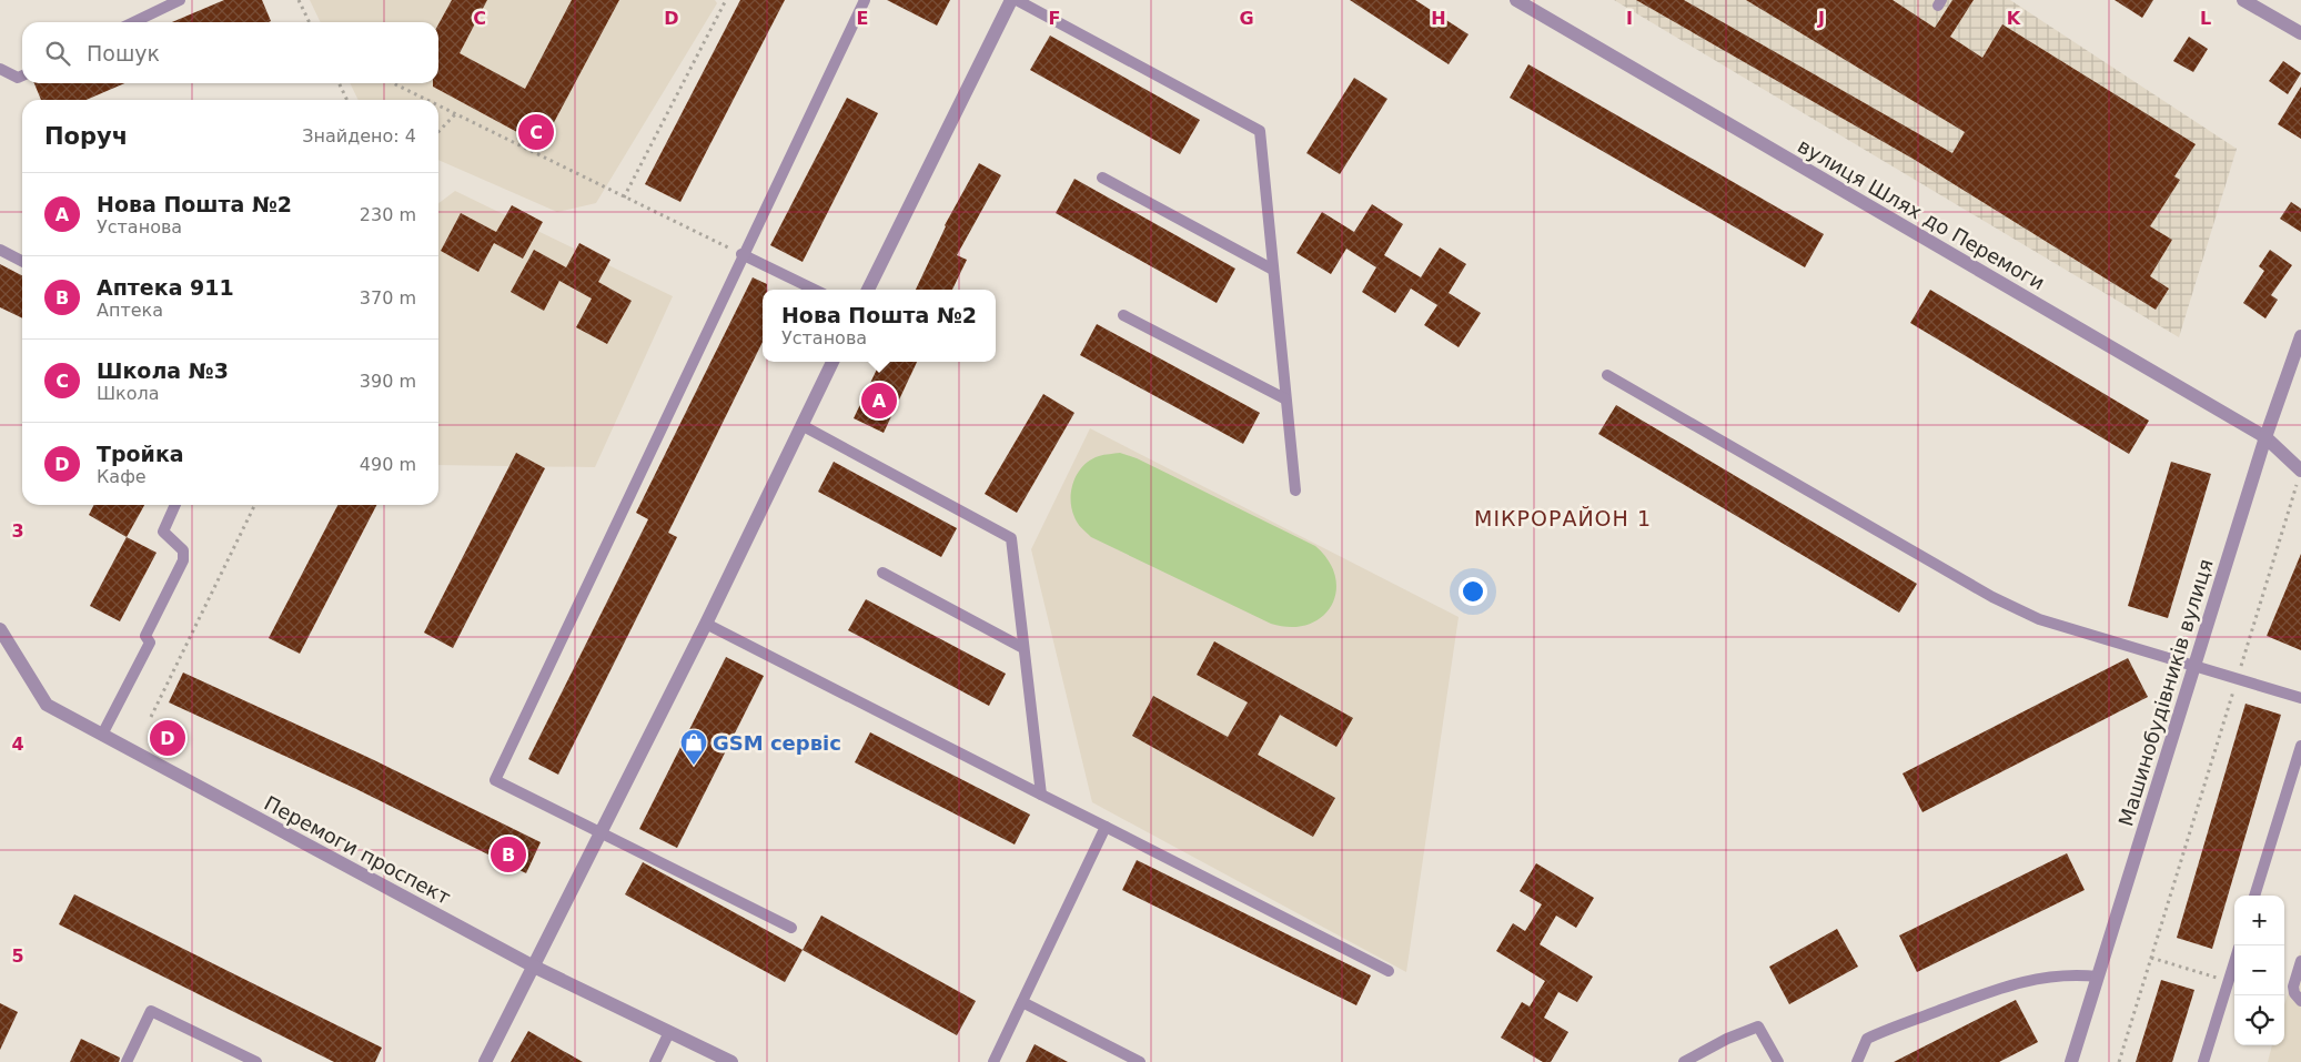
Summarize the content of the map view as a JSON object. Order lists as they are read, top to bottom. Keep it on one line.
{"streets":{"street":["вулиця Шлях до Перемоги","Машинобудівників вулиця","Перемоги проспект"]},"crossings":[["вулиця Шлях до Перемоги","Машинобудівників вулиця"]],"districts":["МІКРОРАЙОН 1"],"places":{"shop":["GSM сервіс"]},"page":{"search":"Пошук","heading":["Поруч","Знайдено: 4"],"pins":["C","A","D","B"],"list":[{"mark":"A","name":"Нова Пошта №2","note":"Установа","value":"230 m"},{"mark":"B","name":"Аптека 911","note":"Аптека","value":"370 m"},{"mark":"C","name":"Школа №3","note":"Школа","value":"390 m"},{"mark":"D","name":"Тройка","note":"Кафе","value":"490 m"}],"popup":["Нова Пошта №2","Установа"],"map_buttons":["+","−"]},"grid":{"columns":["C","D","E","F","G","H","I","J","K","L"],"rows":["3","4","5"]}}
